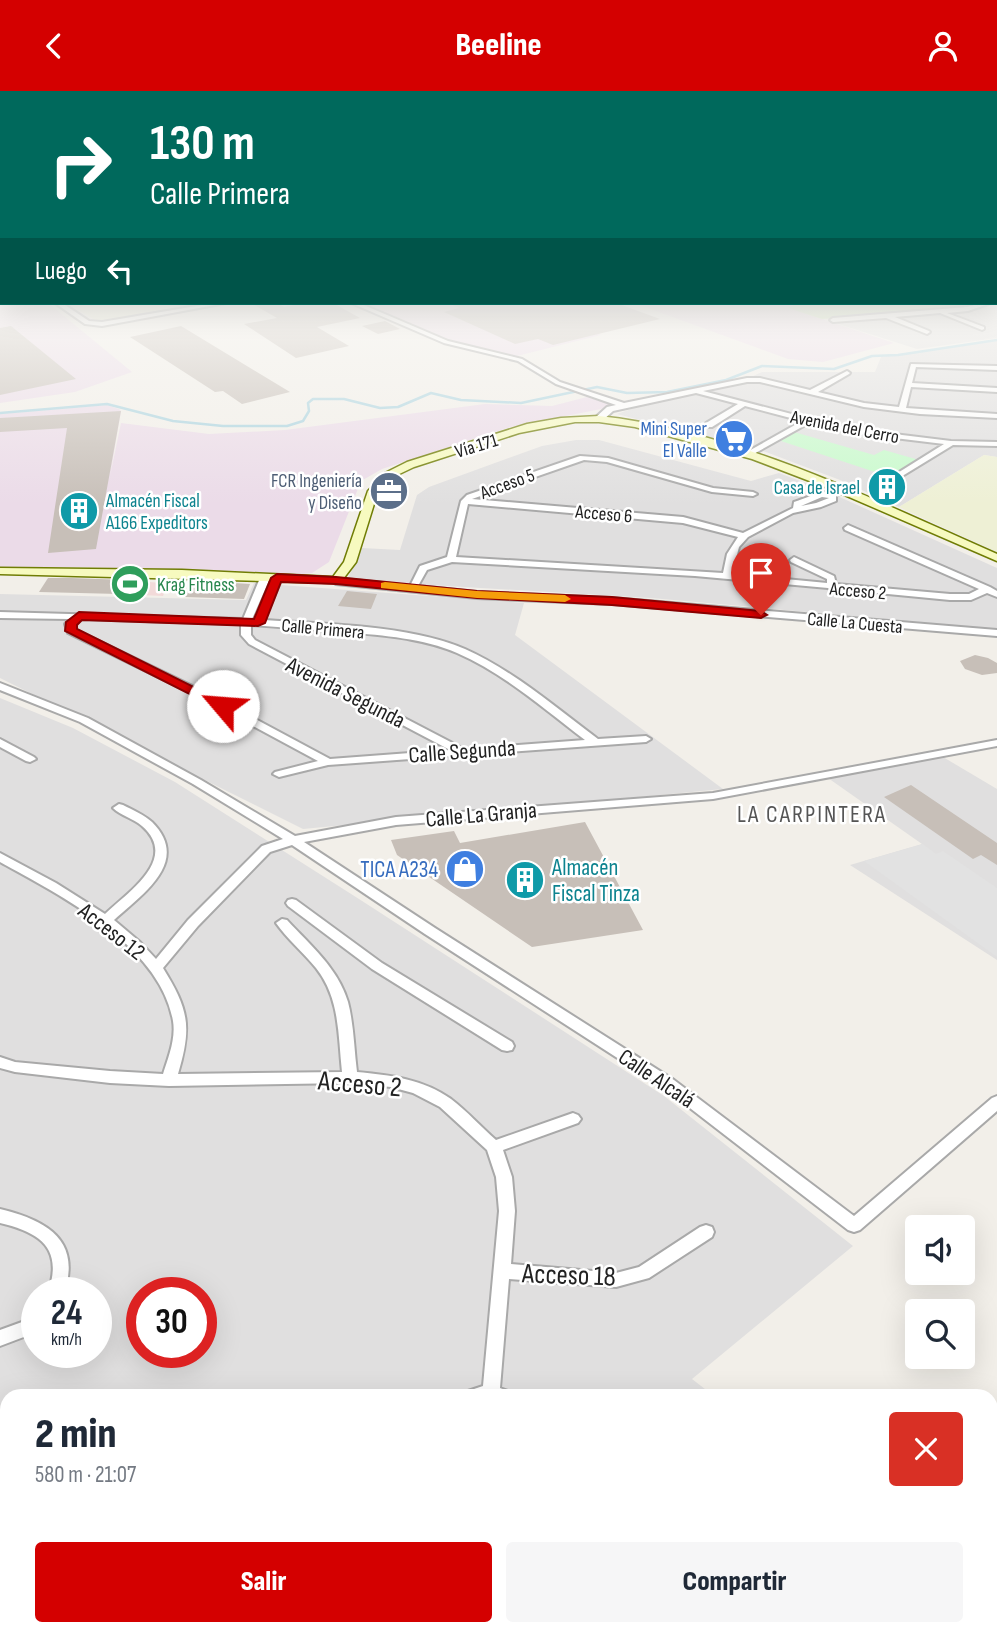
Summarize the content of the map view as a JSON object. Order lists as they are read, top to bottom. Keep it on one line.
{"streets":{"main road":["Vía 171"],"street":["Avenida del Cerro","Acceso 5","Acceso 6","Acceso 2","Calle La Cuesta","Calle Primera","Avenida Segunda","Calle Segunda","Calle La Granja","Acceso 12","Calle Alcalá","Acceso 18"]},"crossings":[["Vía 171","Calle La Cuesta"],["Acceso 5","Acceso 6"],["Acceso 2","Acceso 12"],["Acceso 2","Acceso 18"],["Calle Primera","Avenida Segunda"],["Calle Primera","Calle Segunda"],["Avenida Segunda","Calle Segunda"],["Calle La Granja","Acceso 12"],["Calle La Granja","Calle Alcalá"]],"districts":["LA CARPINTERA"],"places":{"supermarket":["Mini Super El Valle"],"building":["Casa de Israel","Almacén Fiscal A166 Expeditors","Almacén Fiscal Tinza"],"office":["FCR Ingeniería y Diseño"],"sports":["Krag Fitness"],"shop":["TICA A234"]},"page":{"header":"Beeline","turn":["130 m","Calle Primera"],"then":"Luego","speed":"24 km/h","limit":"30","heading":["2 min","580 m · 21:07"],"buttons":["Salir","Compartir"]}}
